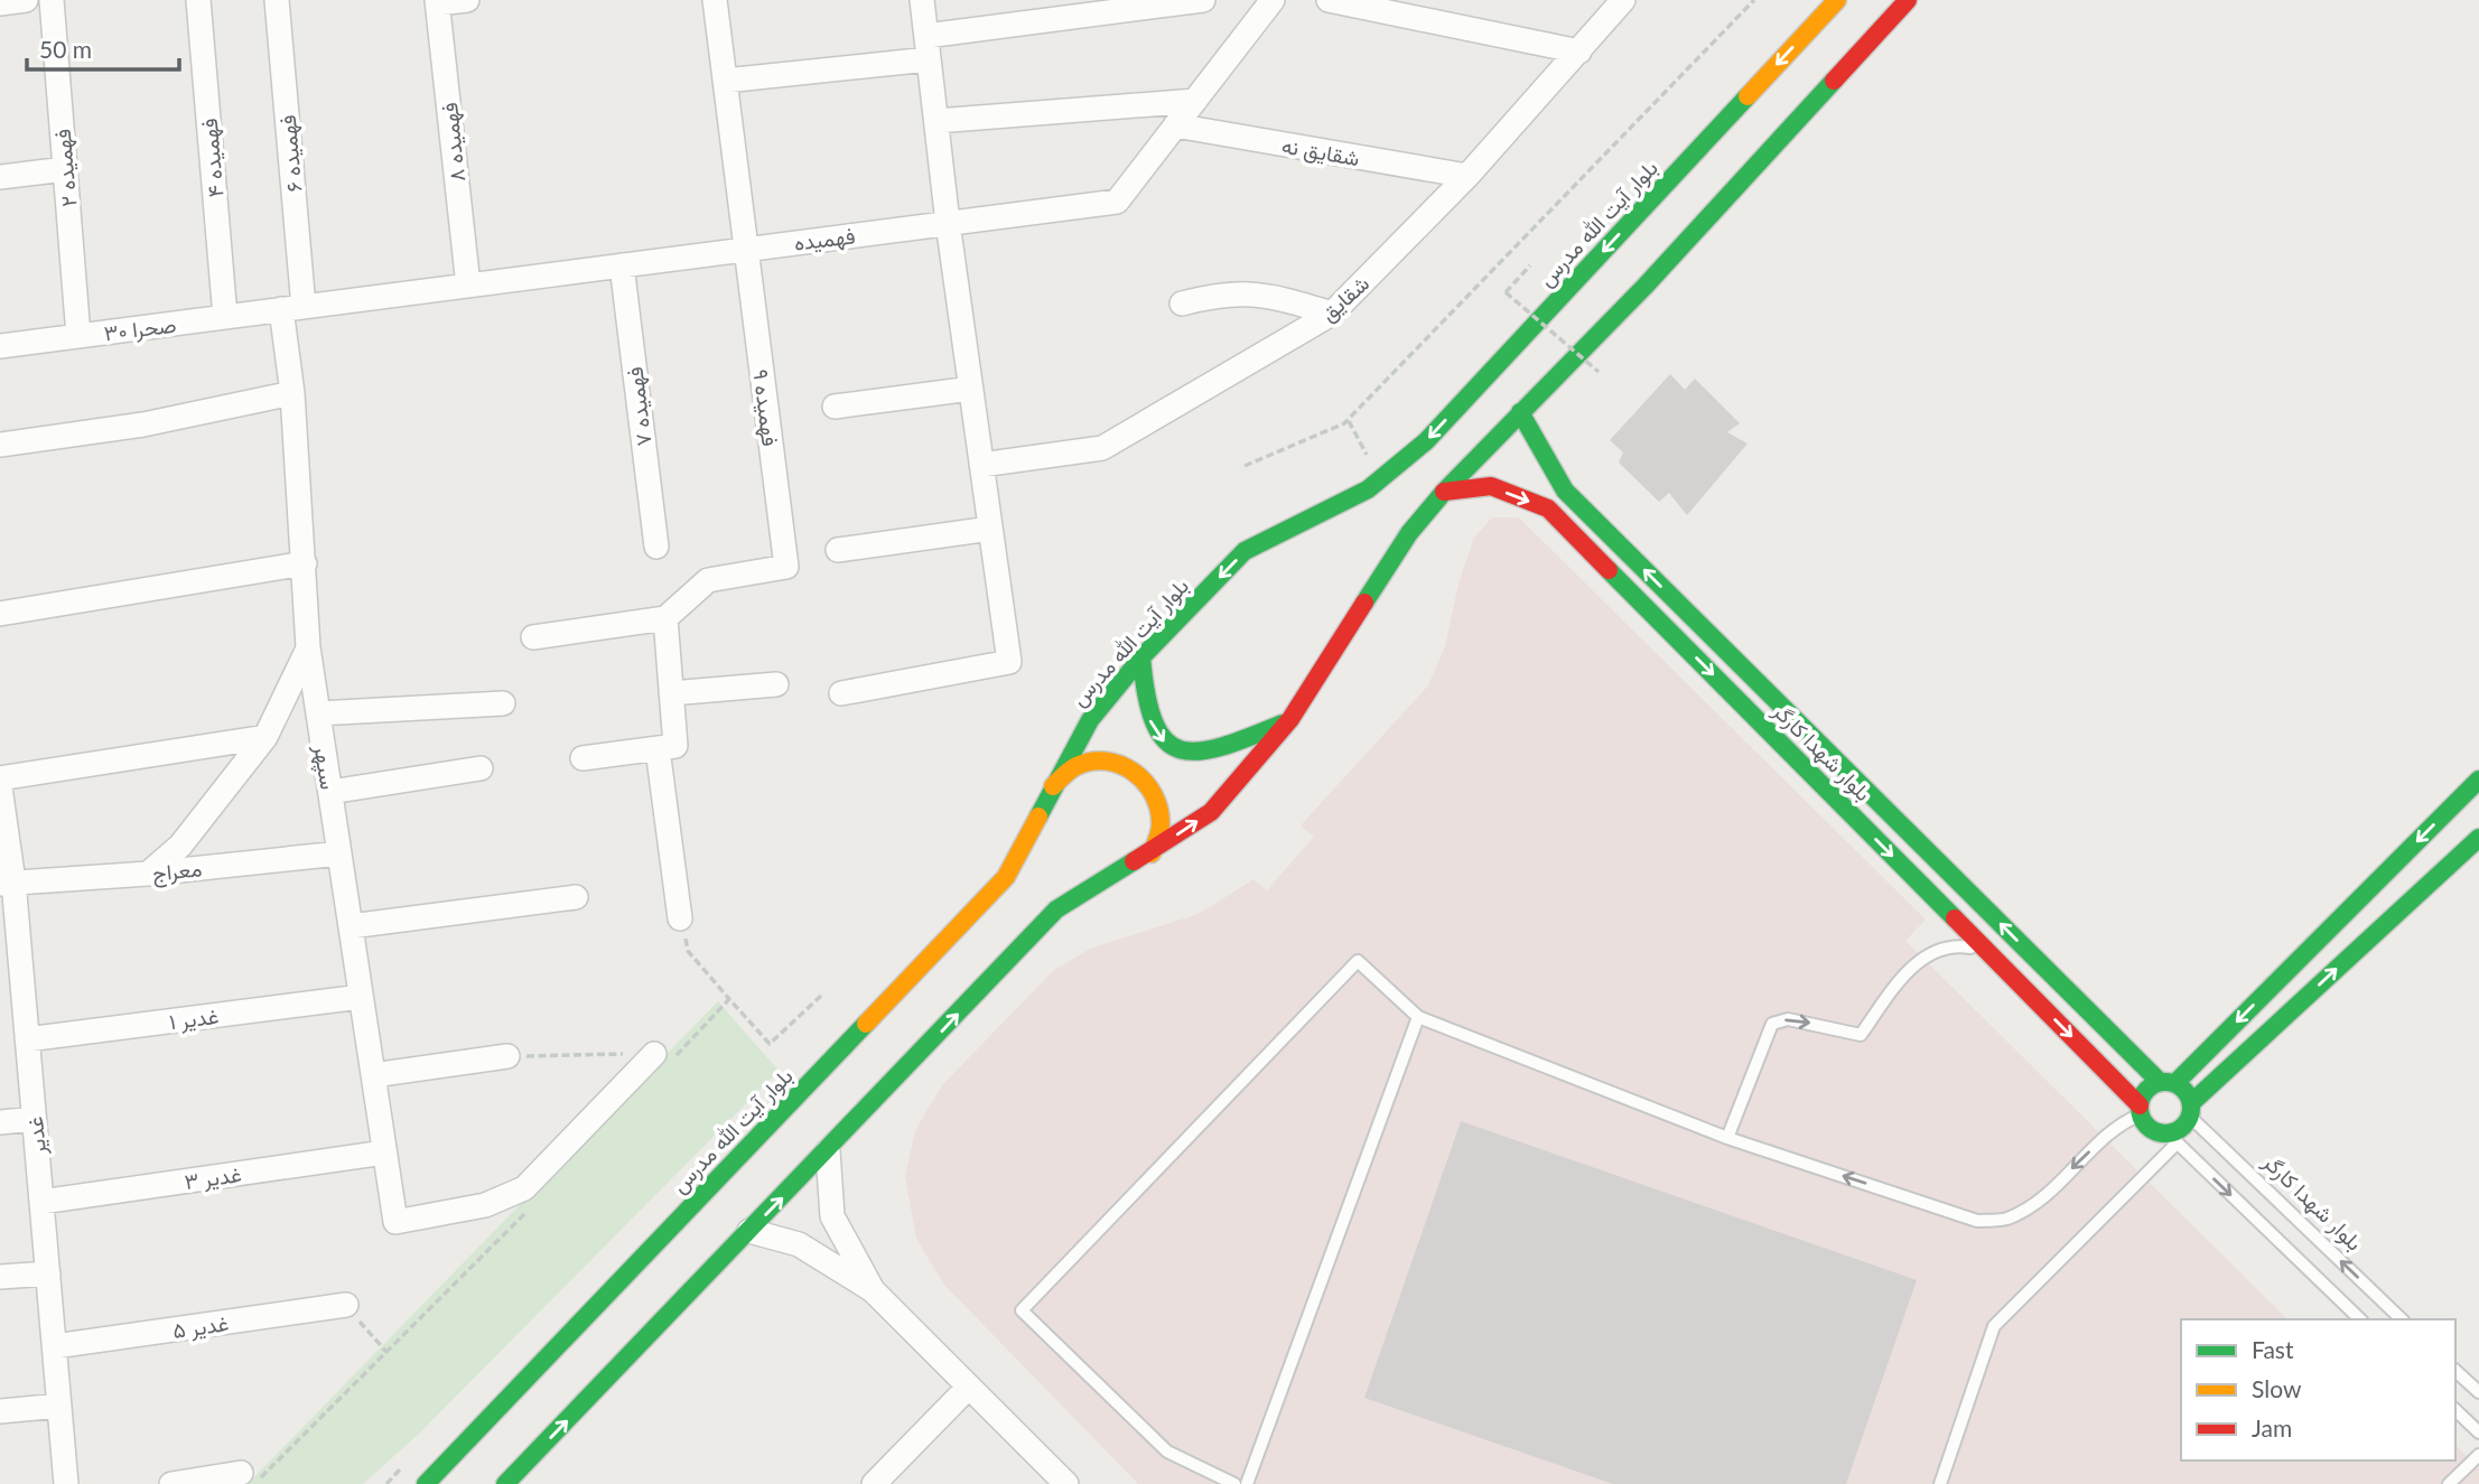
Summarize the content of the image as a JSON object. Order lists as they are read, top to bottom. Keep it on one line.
{"streets":{"main road":["بلوار آیت الله مدرس","بلوار شهدا کارگر"],"street":["فهمیده ۸","شقایق نه","فهمیده ۶","فهمیده ۴","فهمیده ۲","فهمیده","شقایق","صحرا ۳۰","فهمیده ۷","فهمیده ۹","سپهر","معراج","غدیر ۱","غدیر","غدیر ۳","غدیر ۵"]},"crossings":[["فهمیده ۸","فهمیده"],["شقایق نه","فهمیده"],["شقایق نه","شقایق"],["فهمیده ۶","فهمیده"],["فهمیده ۶","صحرا ۳۰"],["فهمیده ۶","سپهر"],["فهمیده ۴","صحرا ۳۰"],["فهمیده ۲","صحرا ۳۰"],["فهمیده","صحرا ۳۰"],["فهمیده","فهمیده ۷"],["فهمیده","فهمیده ۹"],["فهمیده","سپهر"],["صحرا ۳۰","سپهر"],["سپهر","معراج"],["سپهر","غدیر ۱"],["سپهر","غدیر ۳"],["معراج","غدیر"],["غدیر ۱","غدیر"],["غدیر","غدیر ۳"],["غدیر","غدیر ۵"]],"legend":["Fast","Slow","Jam"],"scale_bar":"50 m"}
